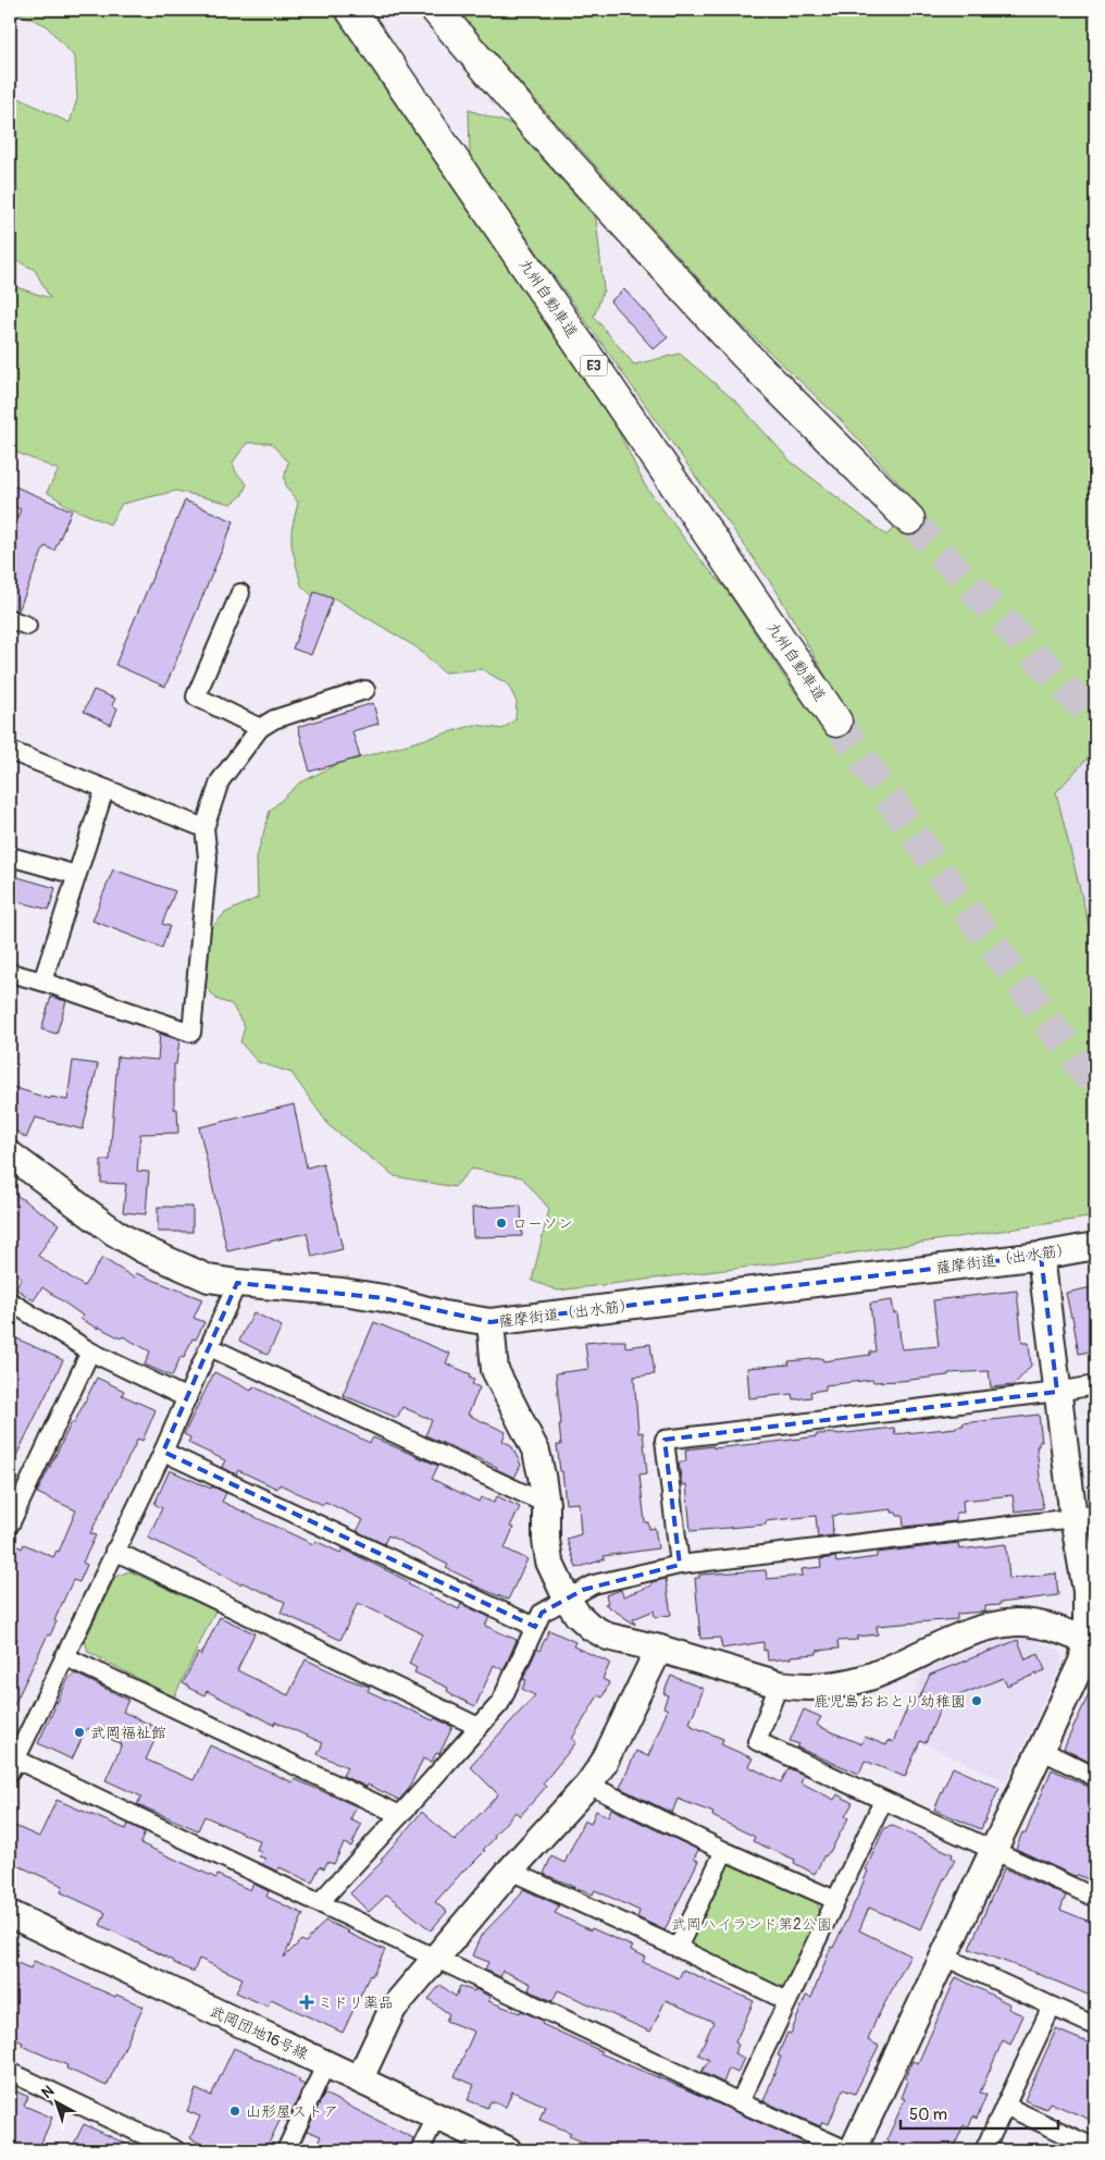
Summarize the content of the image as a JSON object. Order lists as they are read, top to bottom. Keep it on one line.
{"streets":{"highway":["九州自動車道","E3"],"street":["薩摩街道（出水筋）","武岡団地16号線"]},"parks":["武岡ハイランド第2公園"],"places":{"other":["ローソン","鹿児島おおとり幼稚園","武岡福祉館","山形屋ストア"],"health":["ミドリ薬品"]},"scale_bar":"50 m","north":"top left"}
